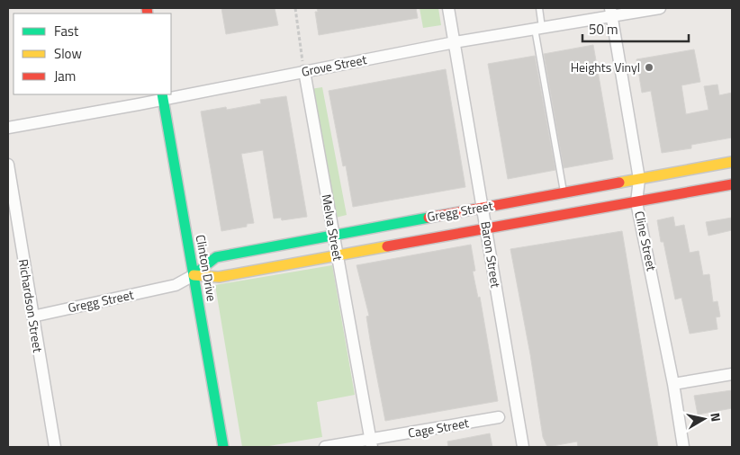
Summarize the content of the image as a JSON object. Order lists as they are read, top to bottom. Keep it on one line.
{"streets":{"street":["Grove Street","Gregg Street","Melva Street","Cline Street","Baron Street","Clinton Drive","Richardson Street","Cage Street"]},"crossings":[["Grove Street","Melva Street"],["Grove Street","Cline Street"],["Grove Street","Baron Street"],["Grove Street","Clinton Drive"],["Gregg Street","Melva Street"],["Gregg Street","Cline Street"],["Gregg Street","Baron Street"],["Gregg Street","Clinton Drive"],["Gregg Street","Richardson Street"],["Melva Street","Cage Street"]],"places":["Heights Vinyl"],"legend":["Fast","Slow","Jam"],"scale_bar":"50 m","north":"right"}
